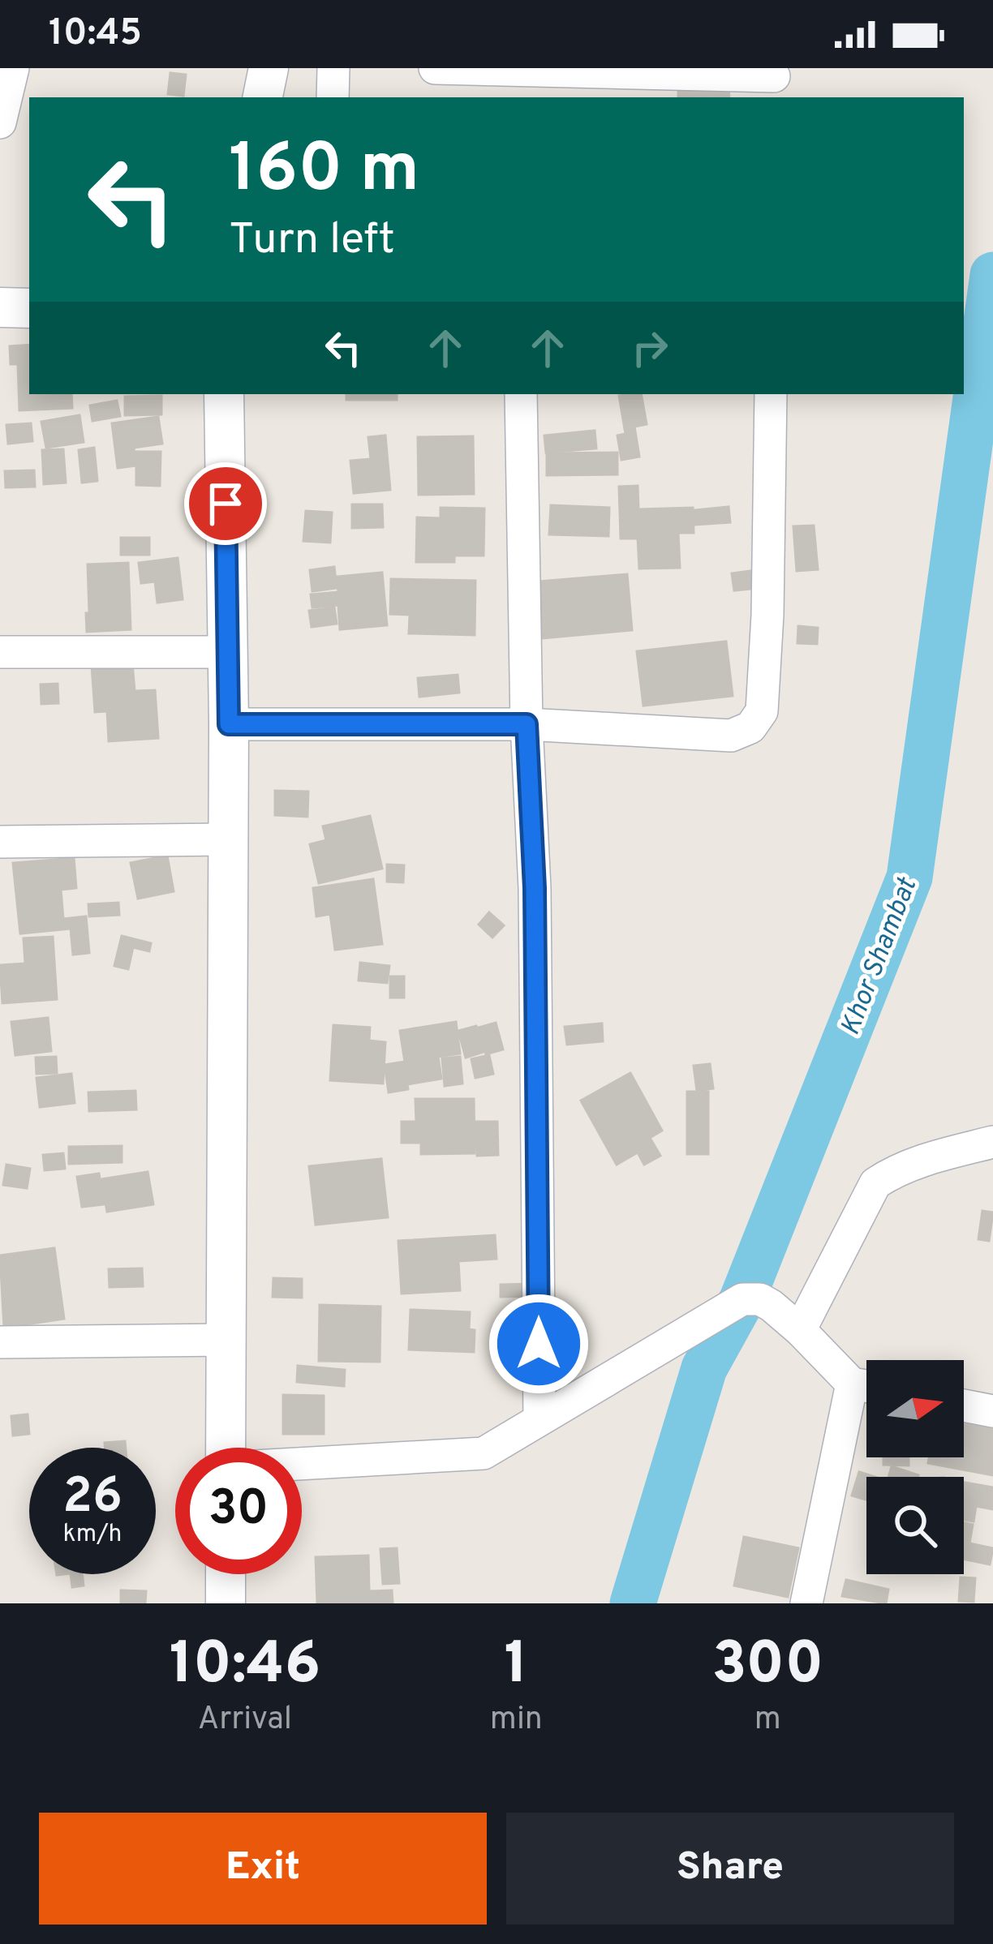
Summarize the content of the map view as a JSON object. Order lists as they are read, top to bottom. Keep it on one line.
{"water":["Khor Shambat"],"north":"right","page":{"status":"10:45","turn":["160 m","Turn left"],"speed":"26 km/h","limit":"30","eta":["10:46","Arrival","1","min","300","m"],"buttons":["Exit","Share"]}}
